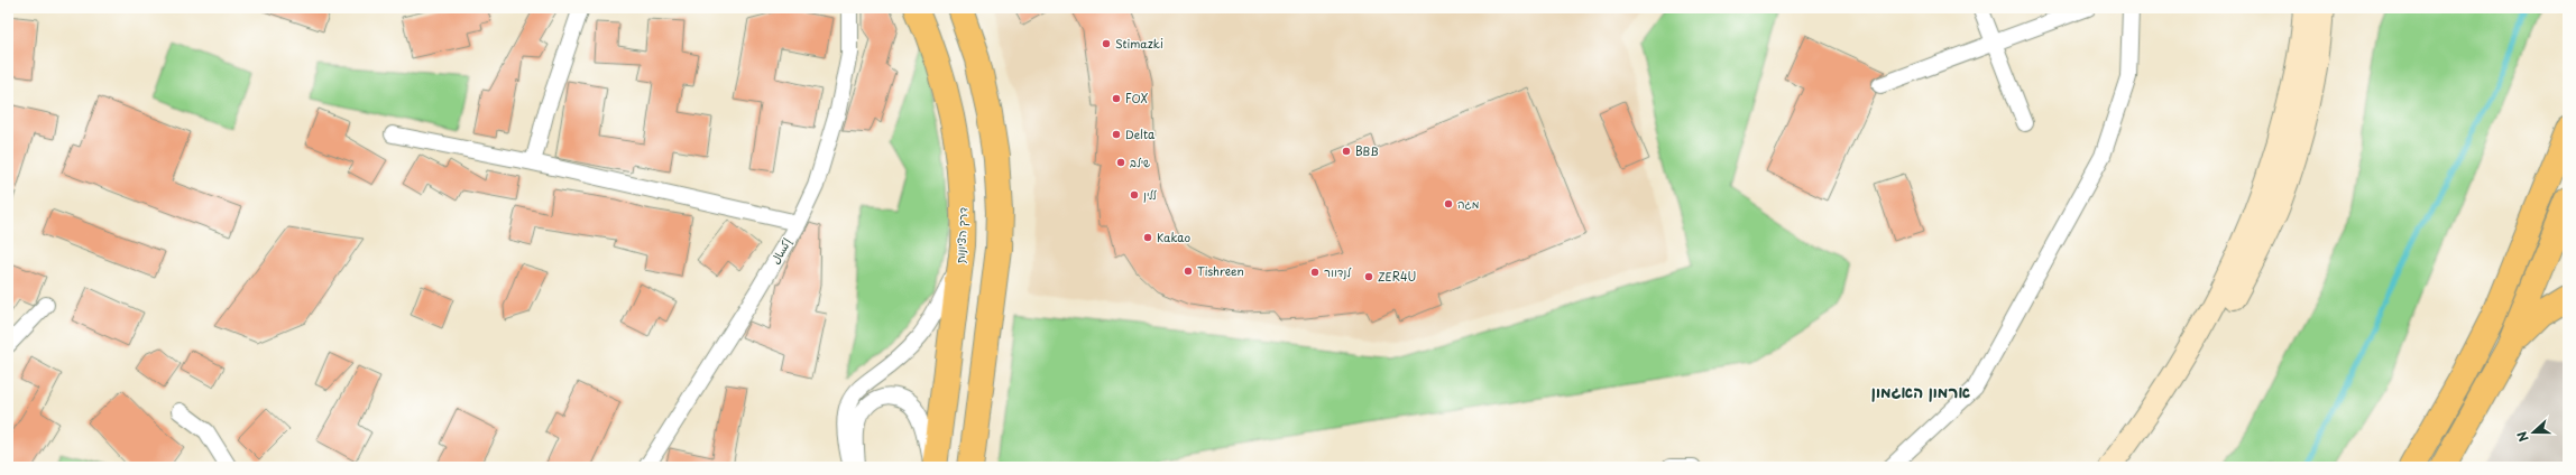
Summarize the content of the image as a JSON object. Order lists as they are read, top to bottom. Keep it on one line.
{"streets":{"highway":["דרך הציונות"],"street":["إكسال"]},"districts":["ארמון האגמון"],"places":["Stimazki","FOX","Delta","BBB","שילב","ללין","מגה","Kakao","Tishreen","לנדוור","ZER4U"],"north":"left"}
